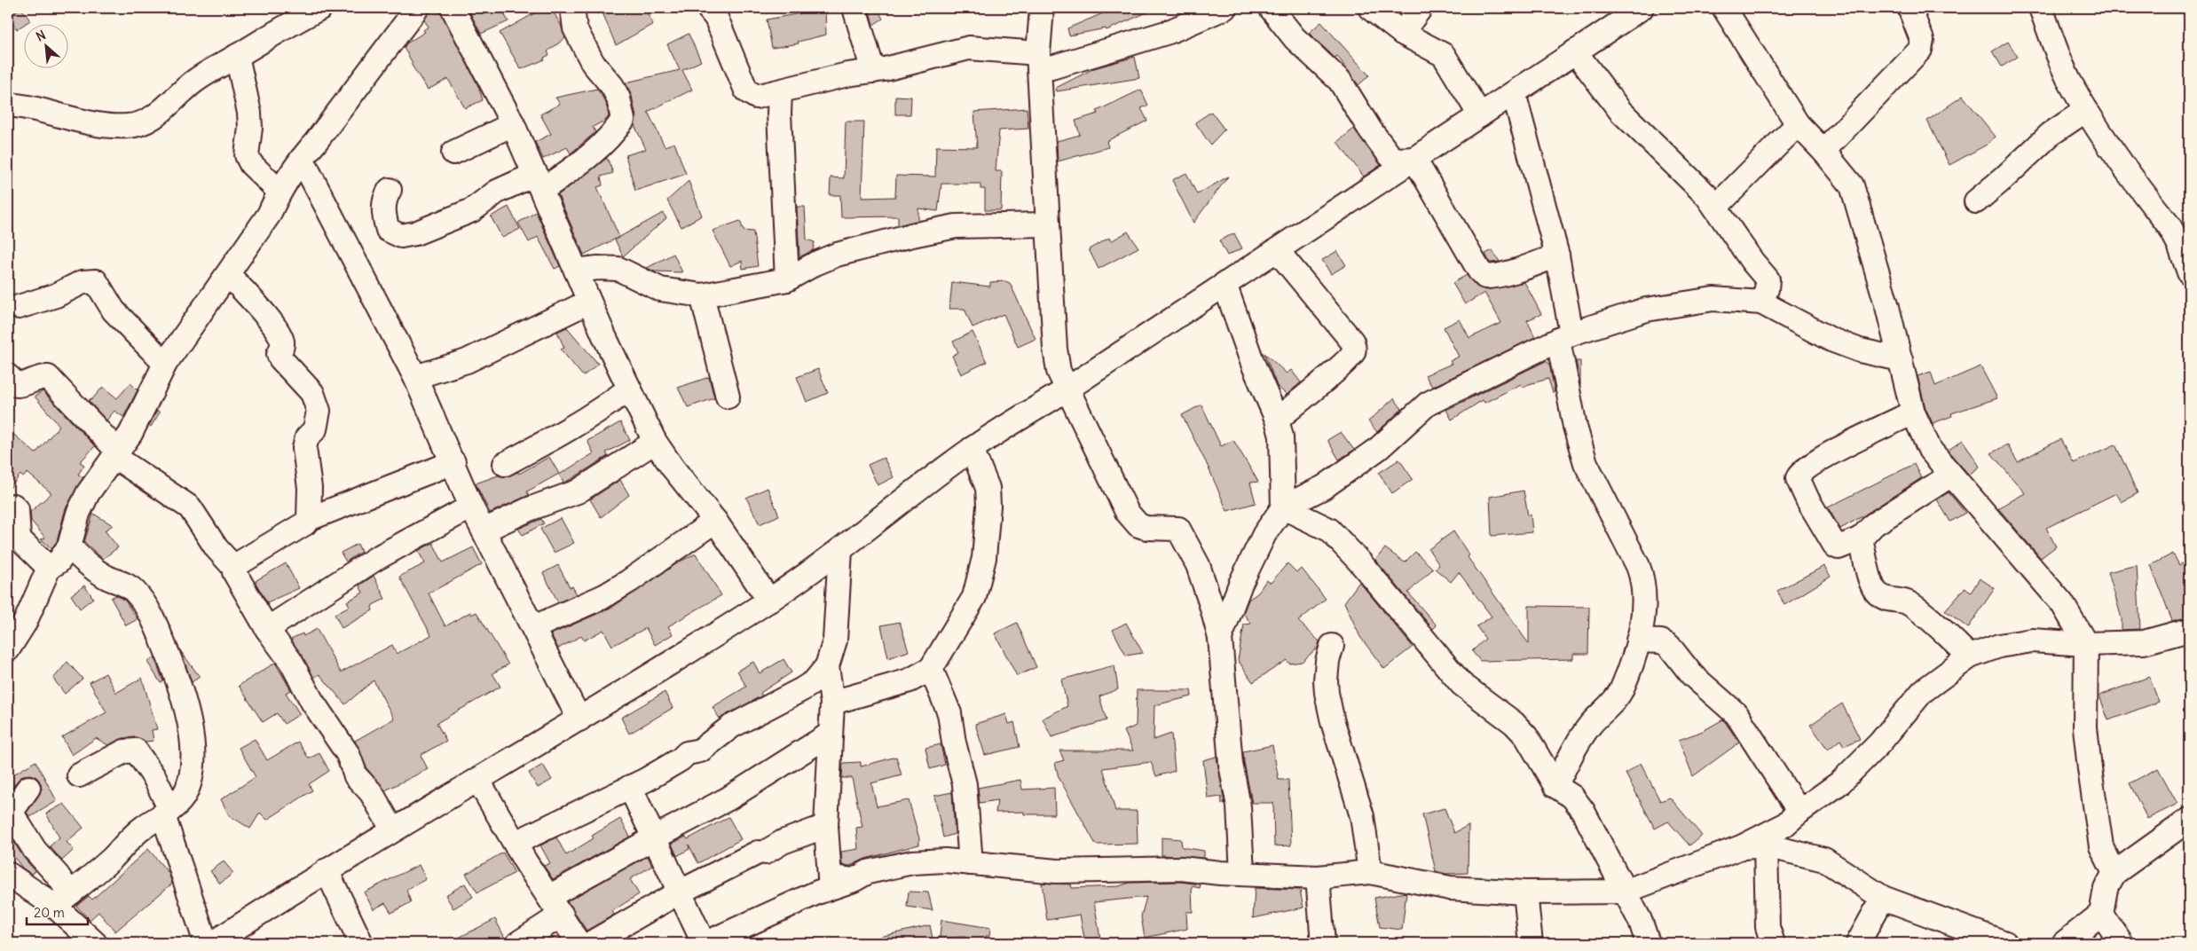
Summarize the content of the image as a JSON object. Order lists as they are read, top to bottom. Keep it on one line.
{"scale_bar":"20 m","north":"top left"}
